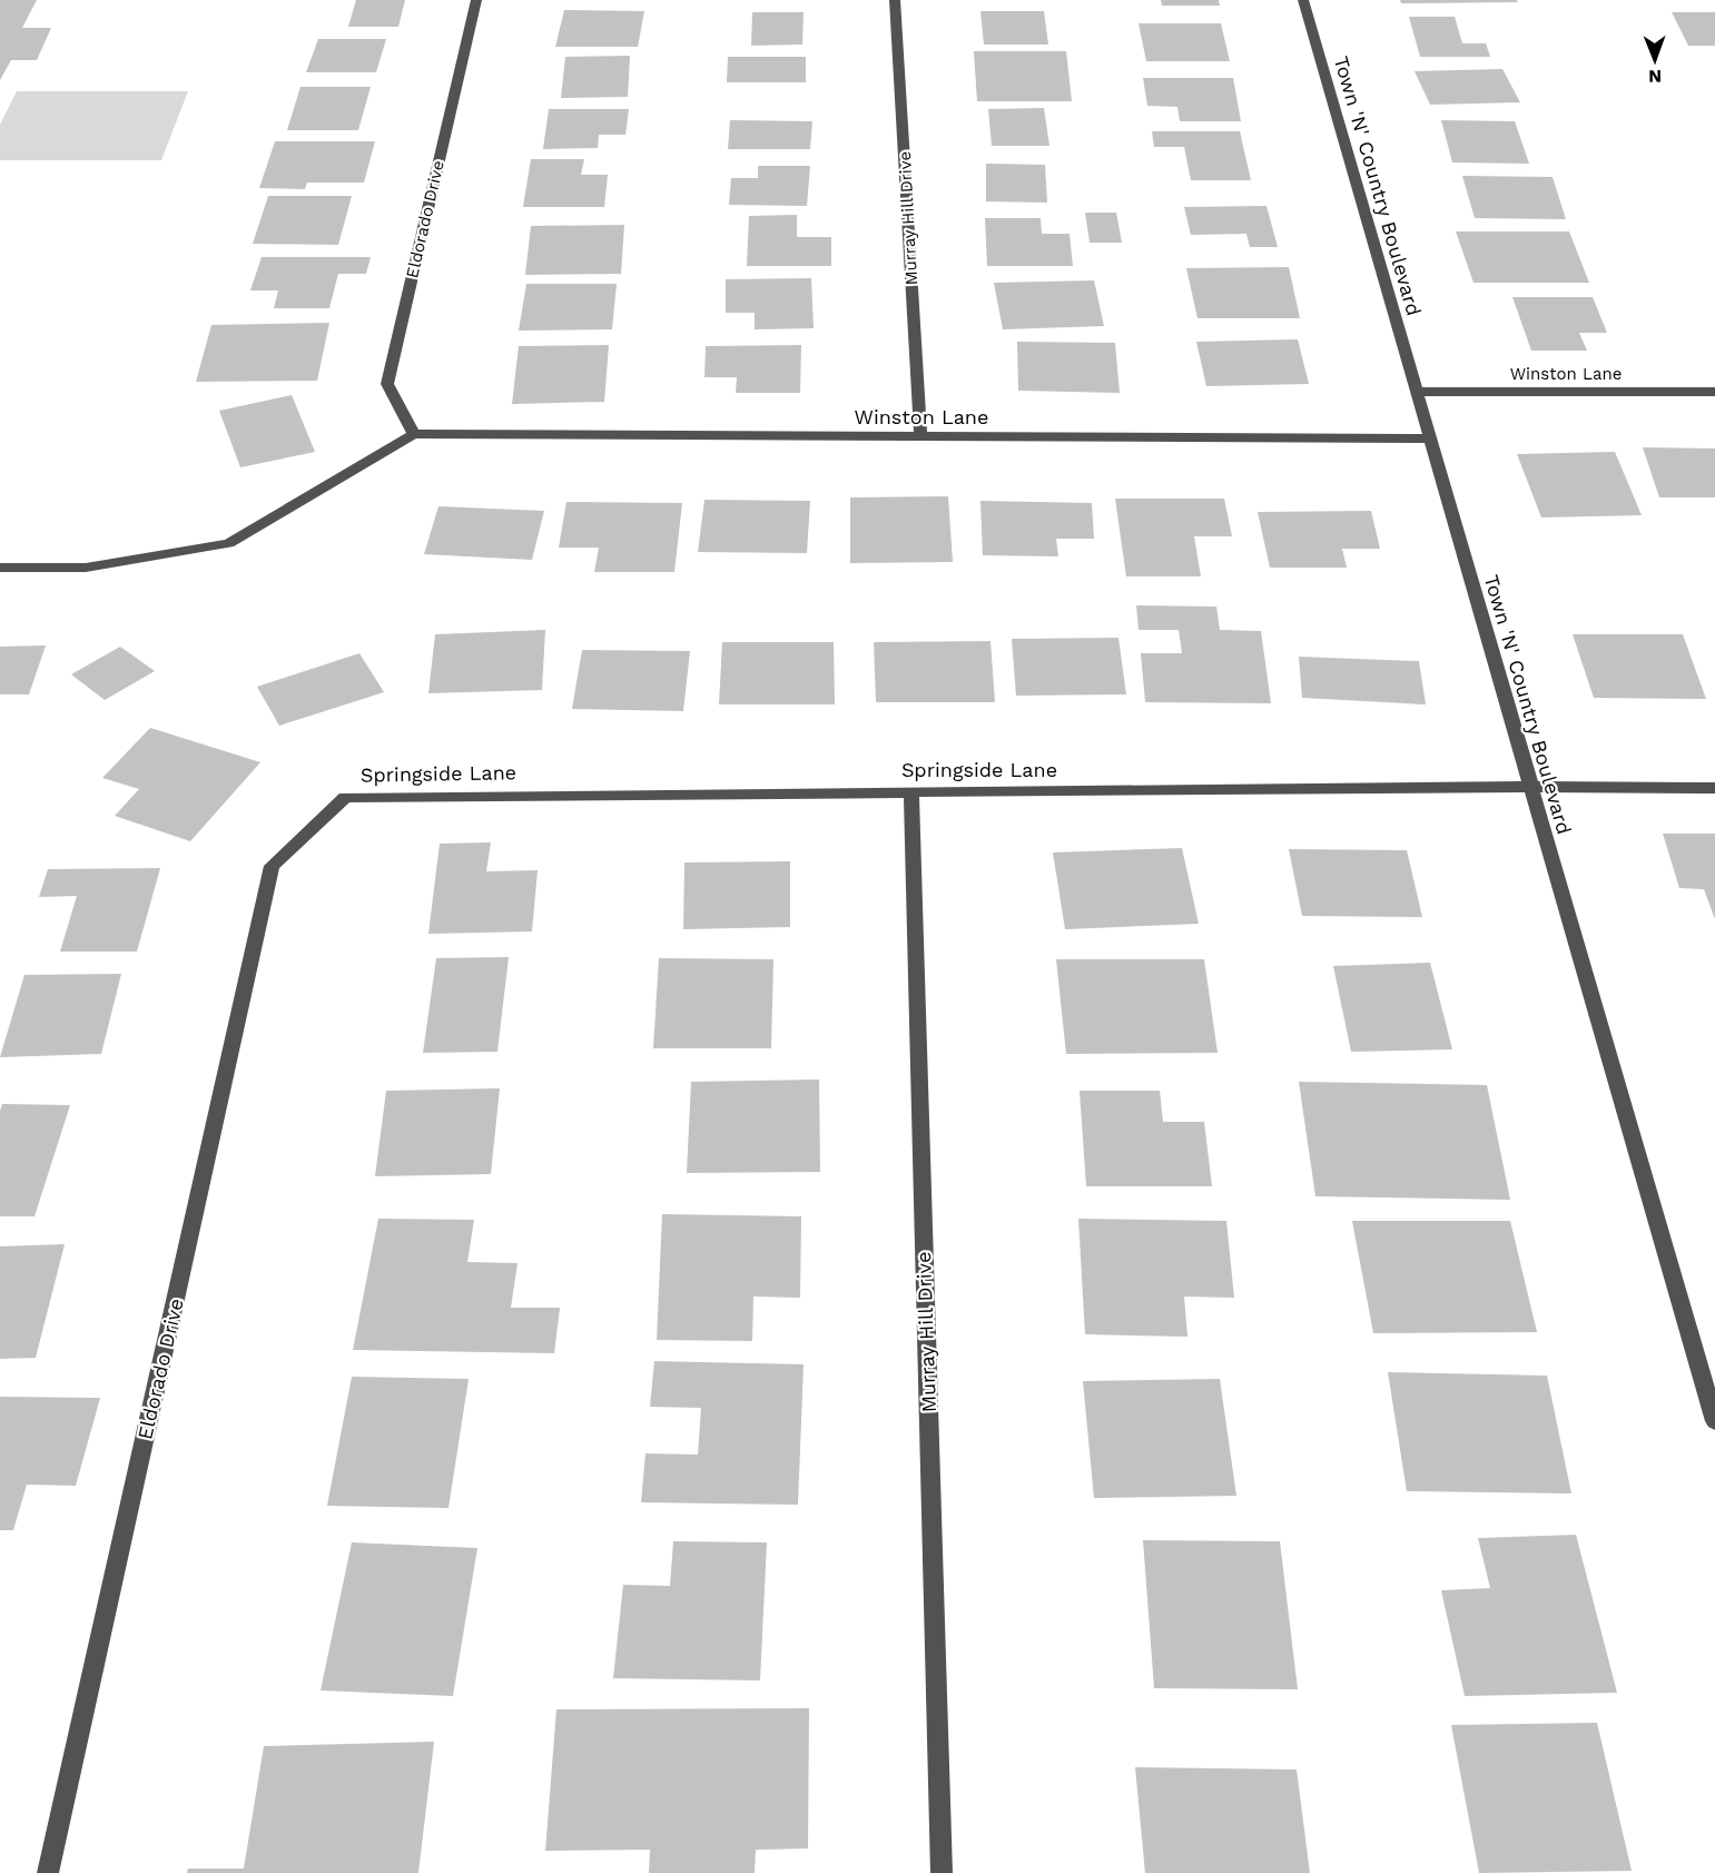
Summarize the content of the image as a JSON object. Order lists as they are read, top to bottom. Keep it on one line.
{"streets":{"street":["Town 'N' Country Boulevard","Murray Hill Drive","Eldorado Drive","Winston Lane","Springside Lane"]},"crossings":[["Town 'N' Country Boulevard","Winston Lane"],["Town 'N' Country Boulevard","Springside Lane"],["Murray Hill Drive","Winston Lane"],["Murray Hill Drive","Springside Lane"],["Eldorado Drive","Winston Lane"],["Eldorado Drive","Springside Lane"]],"north":"bottom"}
